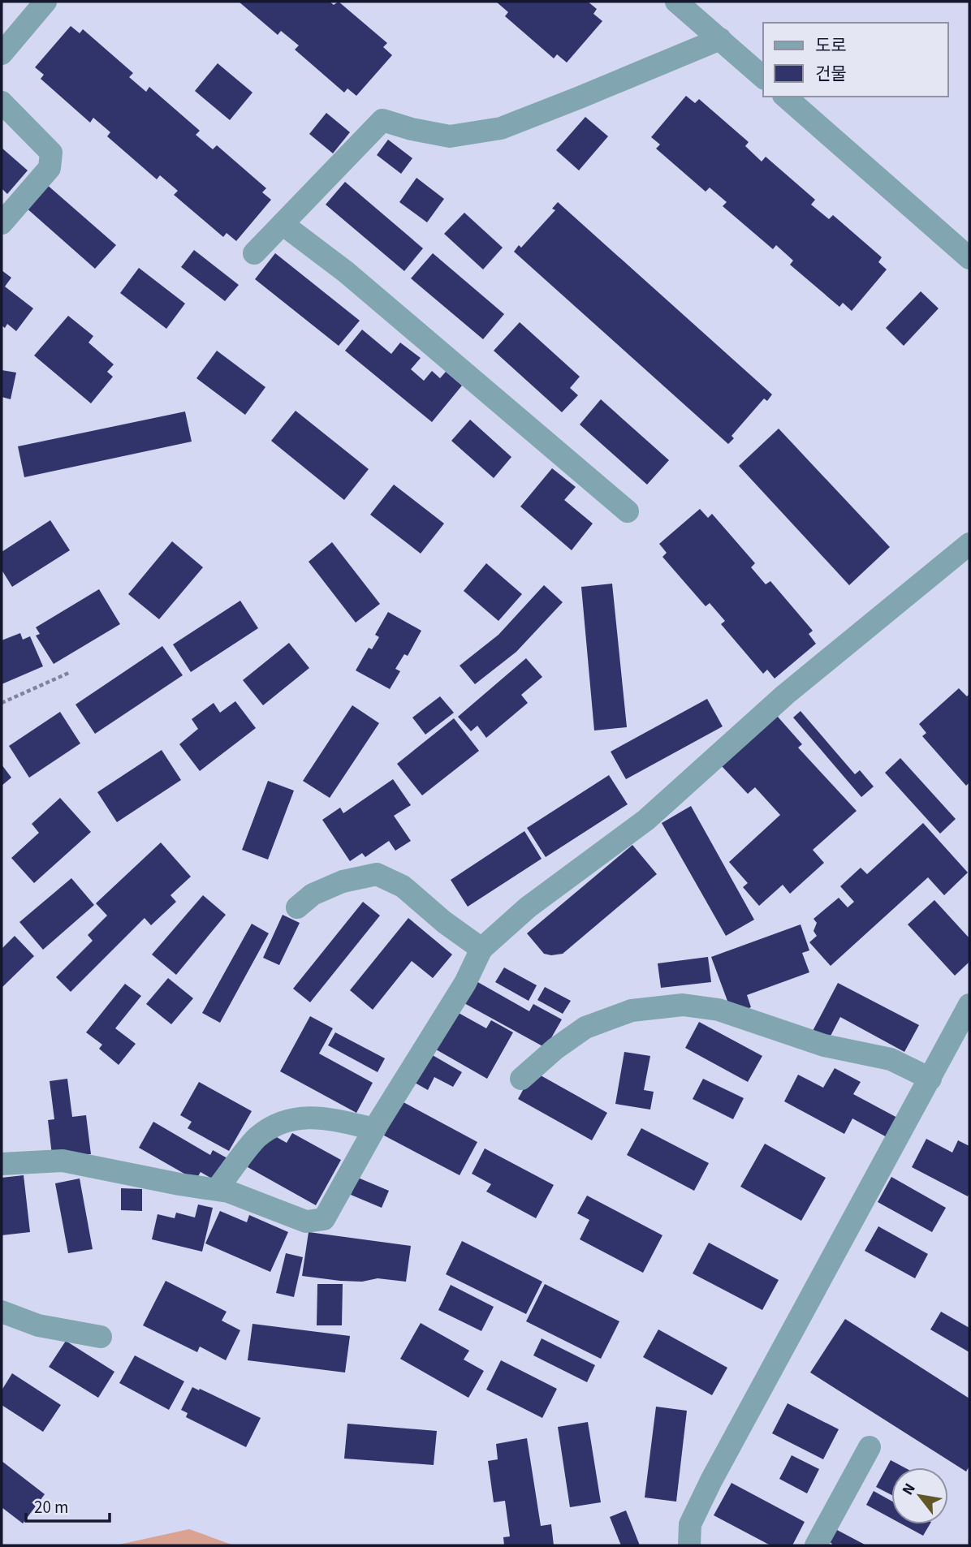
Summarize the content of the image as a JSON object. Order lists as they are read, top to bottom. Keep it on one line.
{"legend":["도로","건물"],"scale_bar":"20 m","north":"top left"}
